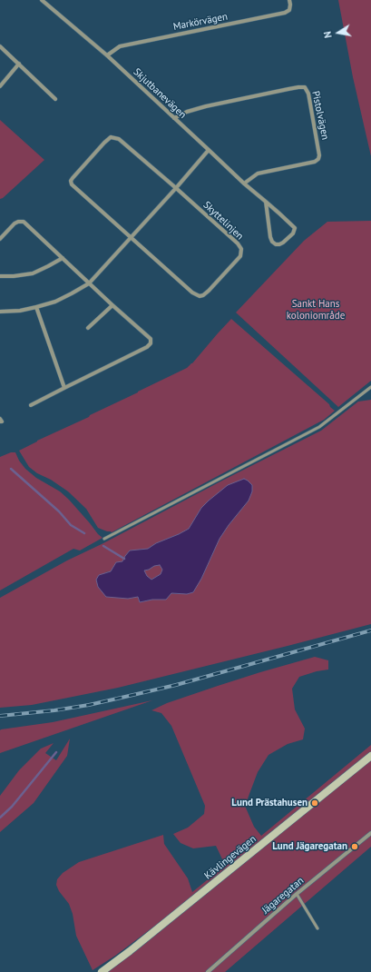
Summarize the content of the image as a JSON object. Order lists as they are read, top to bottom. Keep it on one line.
{"streets":{"main road":["Kävlingevägen"],"street":["Markörvägen","Skjutbanevägen","Pistolvägen","Skyttelinjen","Jägaregatan"]},"crossings":[["Markörvägen","Skjutbanevägen"],["Skjutbanevägen","Pistolvägen"]],"parks":["Sankt Hans koloniområde"],"places":["Lund Prästahusen","Lund Jägaregatan"],"north":"left"}
